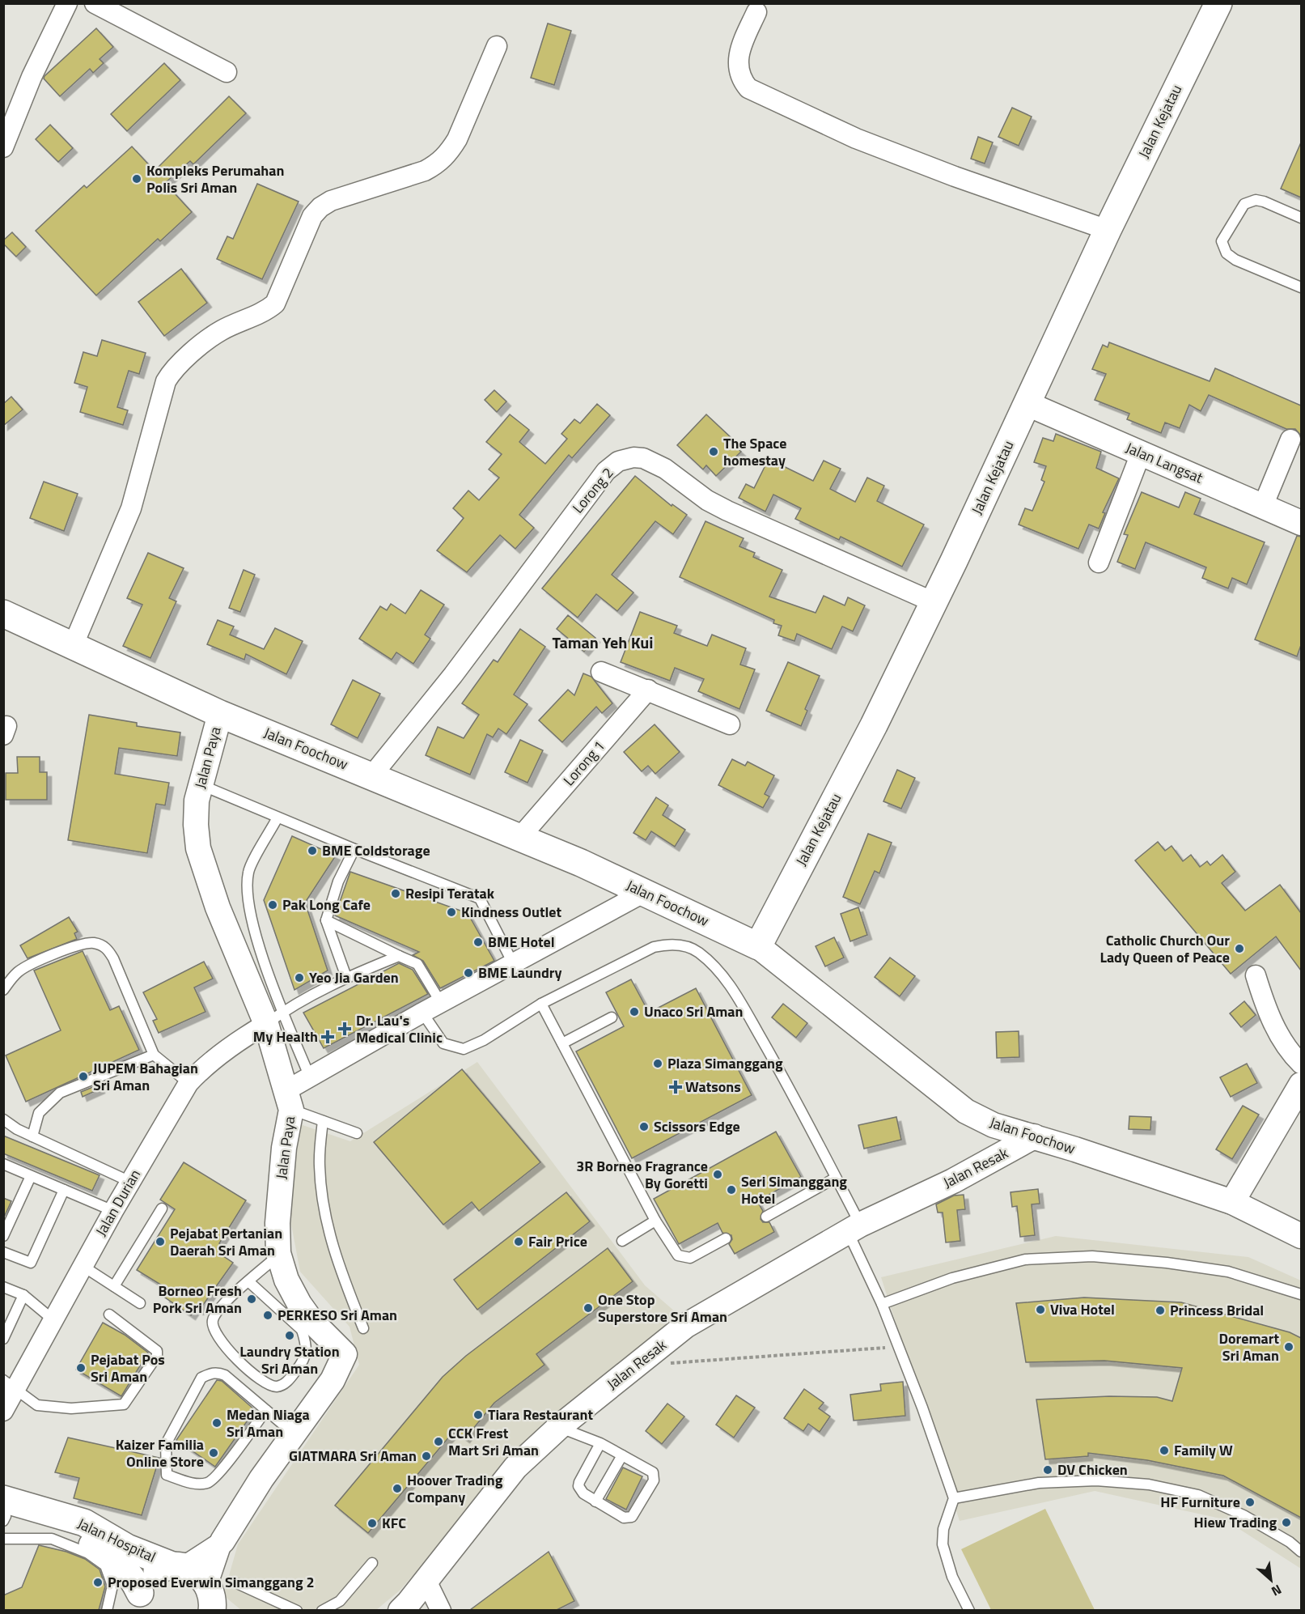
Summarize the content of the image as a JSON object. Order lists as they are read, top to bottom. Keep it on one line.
{"streets":{"main road":["Jalan Kejatau","Jalan Foochow","Jalan Hospital"],"street":["Jalan Langsat","Lorong 2","Jalan Paya","Lorong 1","Jalan Resak","Jalan Durian"]},"crossings":[["Jalan Kejatau","Jalan Langsat"],["Jalan Kejatau","Lorong 2"],["Jalan Kejatau","Jalan Foochow"],["Lorong 2","Jalan Foochow"],["Jalan Foochow","Jalan Paya"],["Jalan Foochow","Lorong 1"],["Jalan Foochow","Jalan Resak"],["Jalan Paya","Jalan Durian"]],"districts":["Taman Yeh Kui"],"places":{"other":["Kompleks Perumahan Polis Sri Aman","The Space homestay","BME Coldstorage","Resipi Teratak","Pak Long Cafe","Kindness Outlet","BME Hotel","Catholic Church Our Lady Queen of Peace","BME Laundry","Yeo Jia Garden","Unaco Sri Aman","Plaza Simanggang","JUPEM Bahagian Sri Aman","Scissors Edge","3R Borneo Fragrance By Goretti","Seri Simanggang Hotel","Pejabat Pertanian Daerah Sri Aman","Fair Price","Borneo Fresh Pork Sri Aman","One Stop Superstore Sri Aman","Viva Hotel","Princess Bridal","PERKESO Sri Aman","Laundry Station Sri Aman","Doremart Sri Aman","Pejabat Pos Sri Aman","Tiara Restaurant","Medan Niaga Sri Aman","CCK Frest Mart Sri Aman","Family W","Kaizer Familia Online Store","GIATMARA Sri Aman","DV Chicken","Hoover Trading Company","HF Furniture","Hiew Trading","KFC","Proposed Everwin Simanggang 2"],"health":["Dr. Lau's Medical Clinic","My Health","Watsons"]},"north":"bottom right"}
